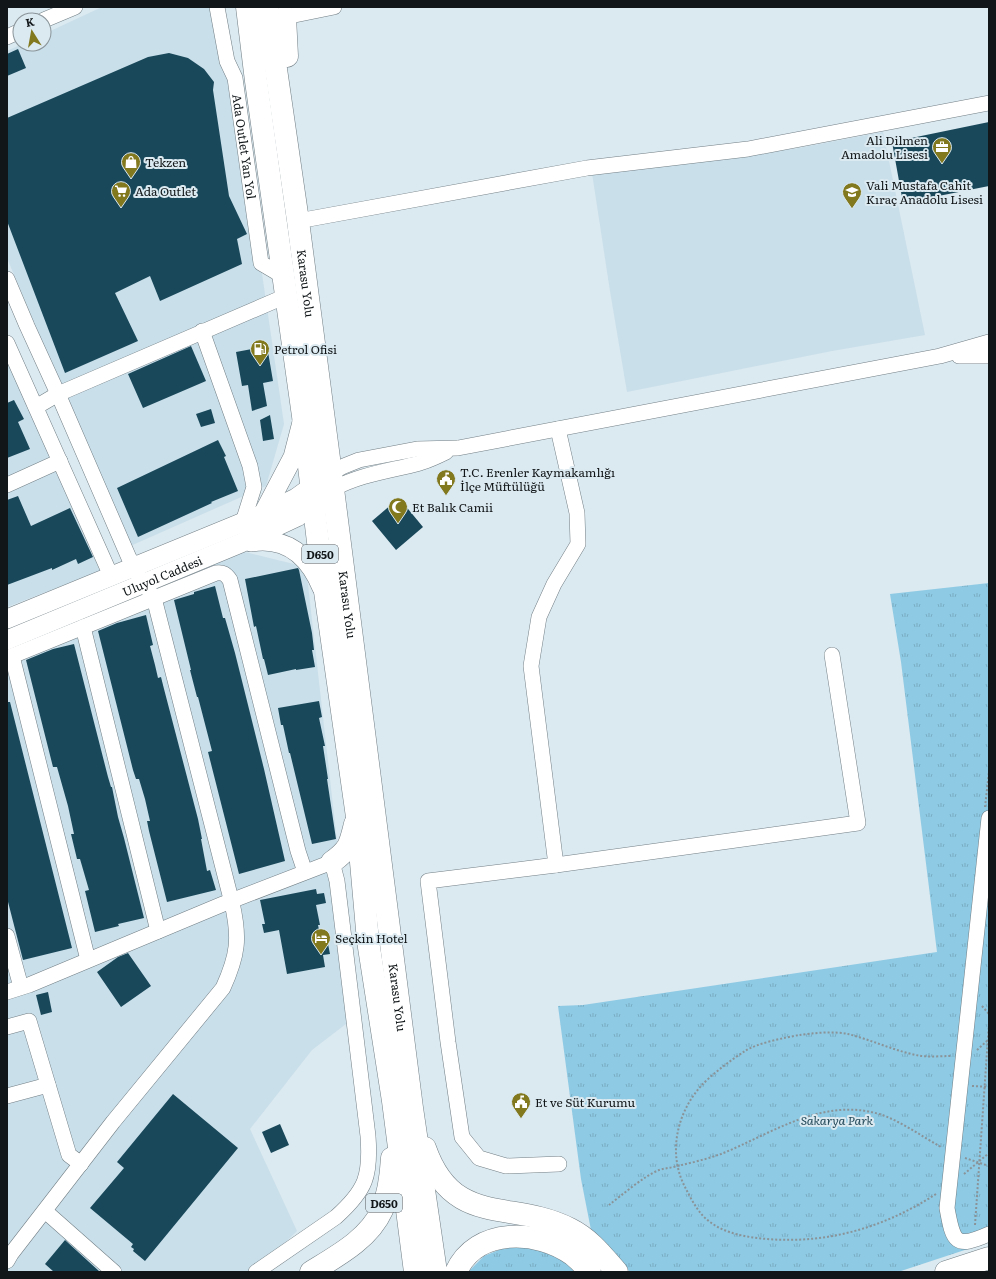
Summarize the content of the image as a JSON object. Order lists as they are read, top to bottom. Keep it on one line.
{"streets":{"highway":["Karasu Yolu","D650"],"main road":["Uluyol Caddesi"],"street":["Ada Outlet Yan Yol"]},"crossings":[["Ada Outlet Yan Yol","Karasu Yolu"],["Karasu Yolu","D650"],["Karasu Yolu","Uluyol Caddesi"]],"parks":["Sakarya Park"],"places":{"office":["Ali Dilmen Amadolu Lisesi"],"shop":["Tekzen"],"supermarket":["Ada Outlet"],"school or university":["Vali Mustafa Cahit Kıraç Anadolu Lisesi"],"fuel station":["Petrol Ofisi"],"public building":["T.C. Erenler Kaymakamlığı İlçe Müftülüğü","Et ve Süt Kurumu"],"mosque":["Et Balık Camii"],"hotel":["Seçkin Hotel"]},"north":"top"}
